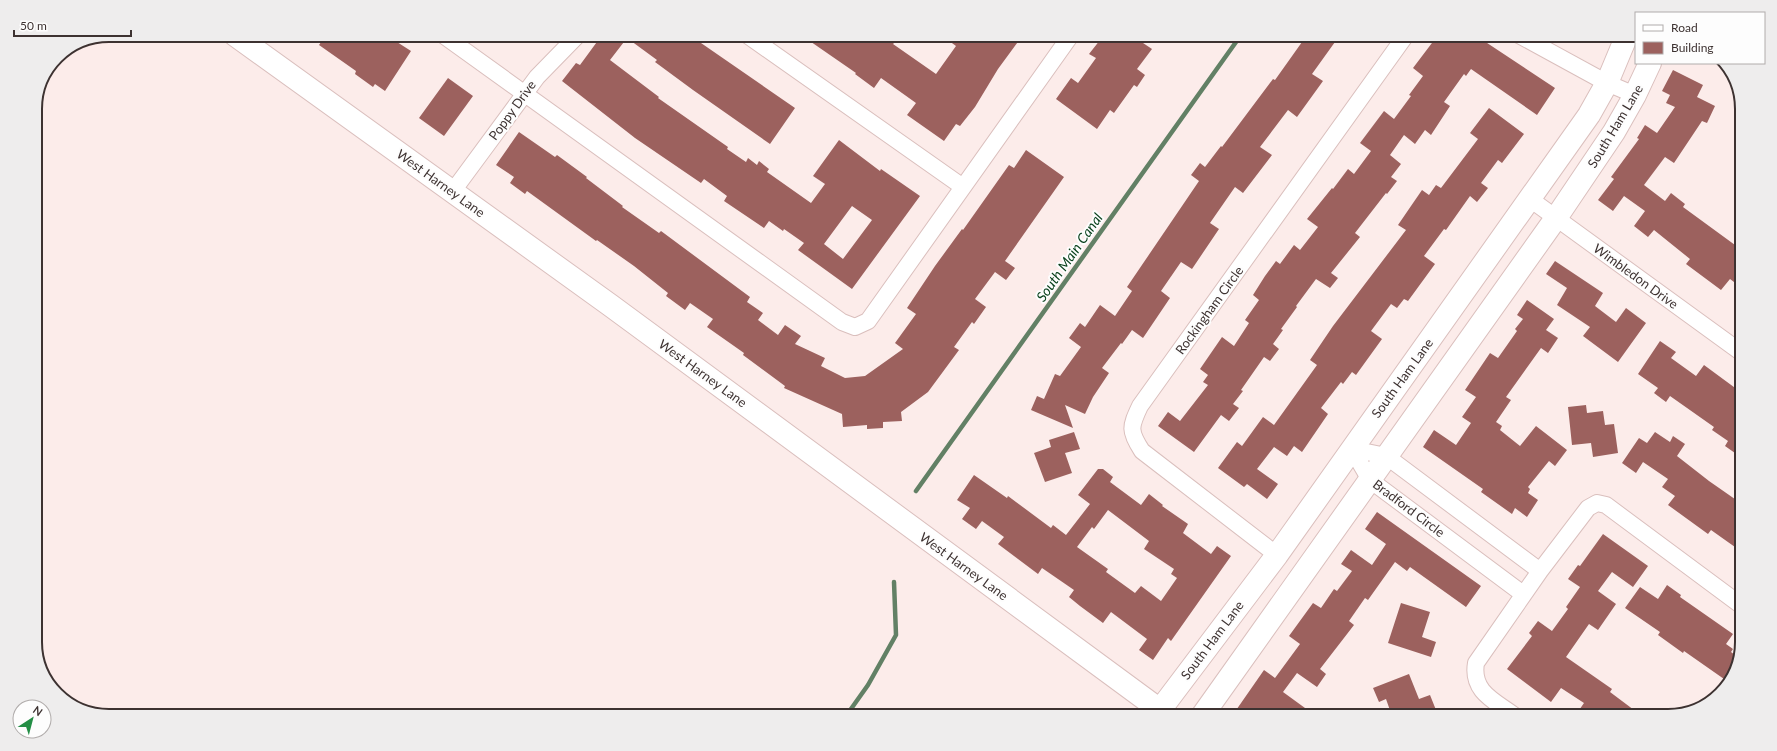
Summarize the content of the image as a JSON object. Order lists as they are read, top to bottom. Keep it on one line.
{"streets":{"main road":["South Ham Lane","West Harney Lane"],"street":["Poppy Drive","Wimbledon Drive","Rockingham Circle","Bradford Circle"]},"crossings":[["Poppy Drive","West Harney Lane"],["South Ham Lane","Wimbledon Drive"],["South Ham Lane","Rockingham Circle"],["South Ham Lane","Bradford Circle"]],"water":["South Main Canal"],"legend":["Road","Building"],"scale_bar":"50 m","north":"top right"}
